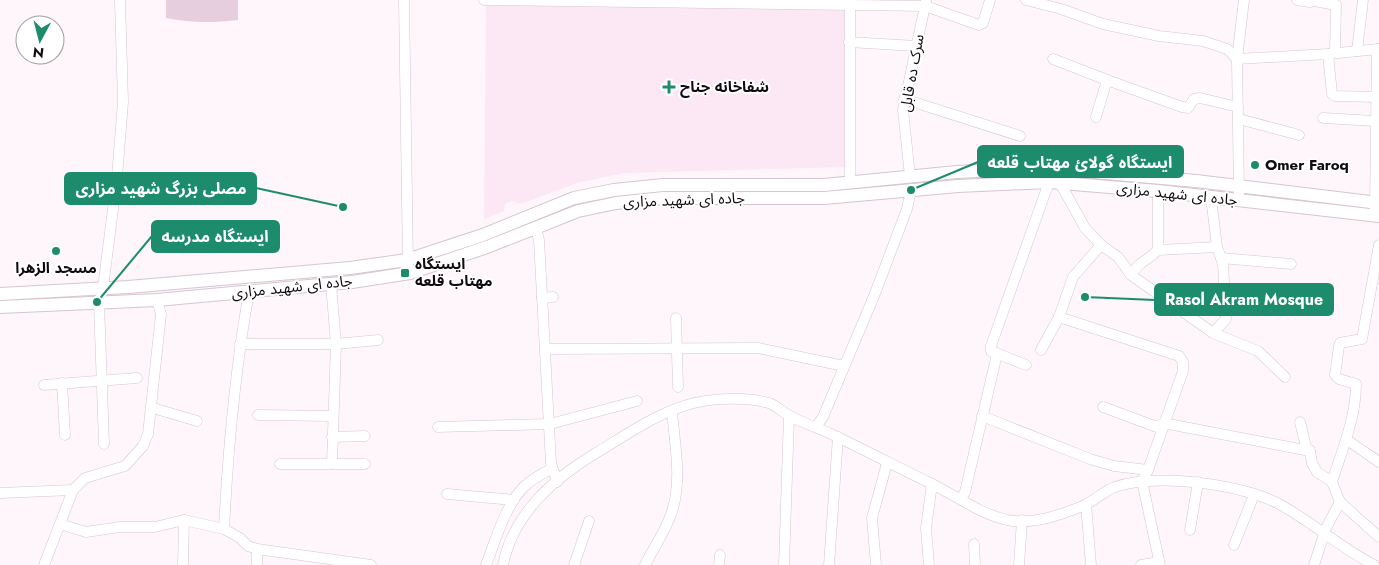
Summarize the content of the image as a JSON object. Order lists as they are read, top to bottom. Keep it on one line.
{"streets":{"main road":["جاده ای شهید مزاری"],"street":["سرک ده قابل"]},"crossings":[["سرک ده قابل","جاده ای شهید مزاری"]],"places":{"health":["شفاخانه جناح"],"other":["Omer Faroq","ایستگاه گولائ مهتاب قلعه","مصلی بزرگ شهید مزاری","مسجد الزهرا","Rasol Akram Mosque","ایستگاه مدرسه"],"transit":["ایستگاه مهتاب قلعه"]},"north":"bottom"}
